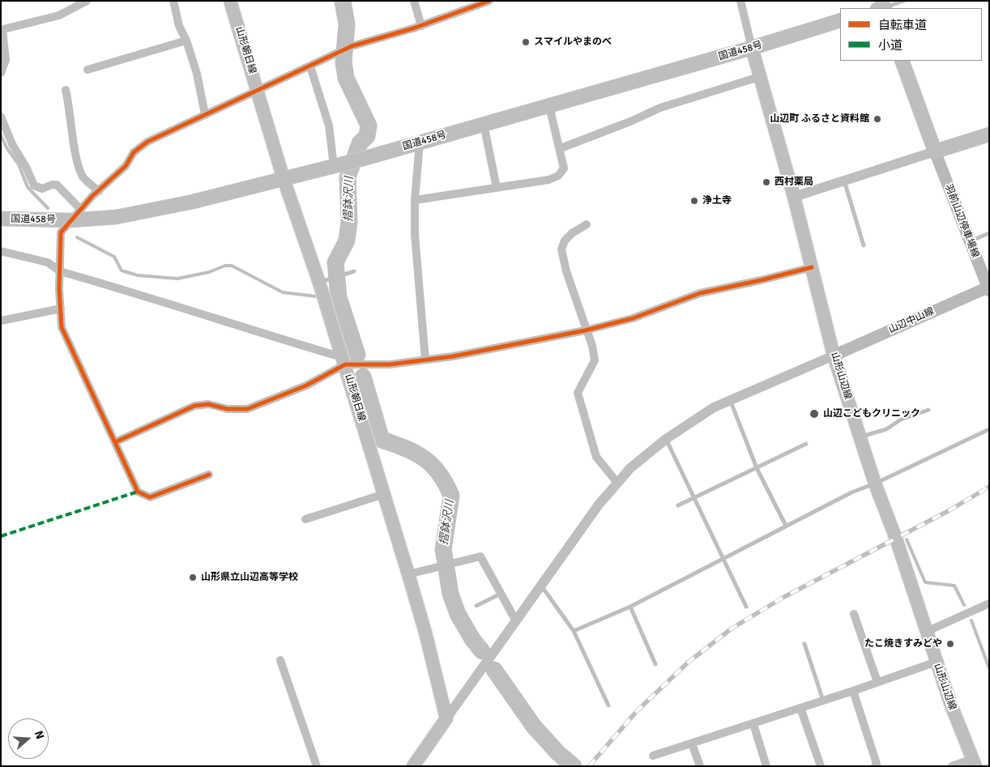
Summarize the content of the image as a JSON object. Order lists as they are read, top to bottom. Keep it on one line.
{"streets":{"highway":["国道458号"],"main road":["山形朝日線","羽前山辺停車場線","山辺中山線","山形山辺線"]},"crossings":[["山形朝日線","国道458号"],["国道458号","山形山辺線"],["羽前山辺停車場線","山辺中山線"],["山辺中山線","山形山辺線"]],"water":["摺鉢沢川"],"places":["スマイルやまのべ","山辺町 ふるさと資料館","西村薬局","浄土寺","山辺こどもクリニック","山形県立山辺高等学校","たこ焼きすみどや"],"legend":["自転車道","小道"],"north":"right"}
